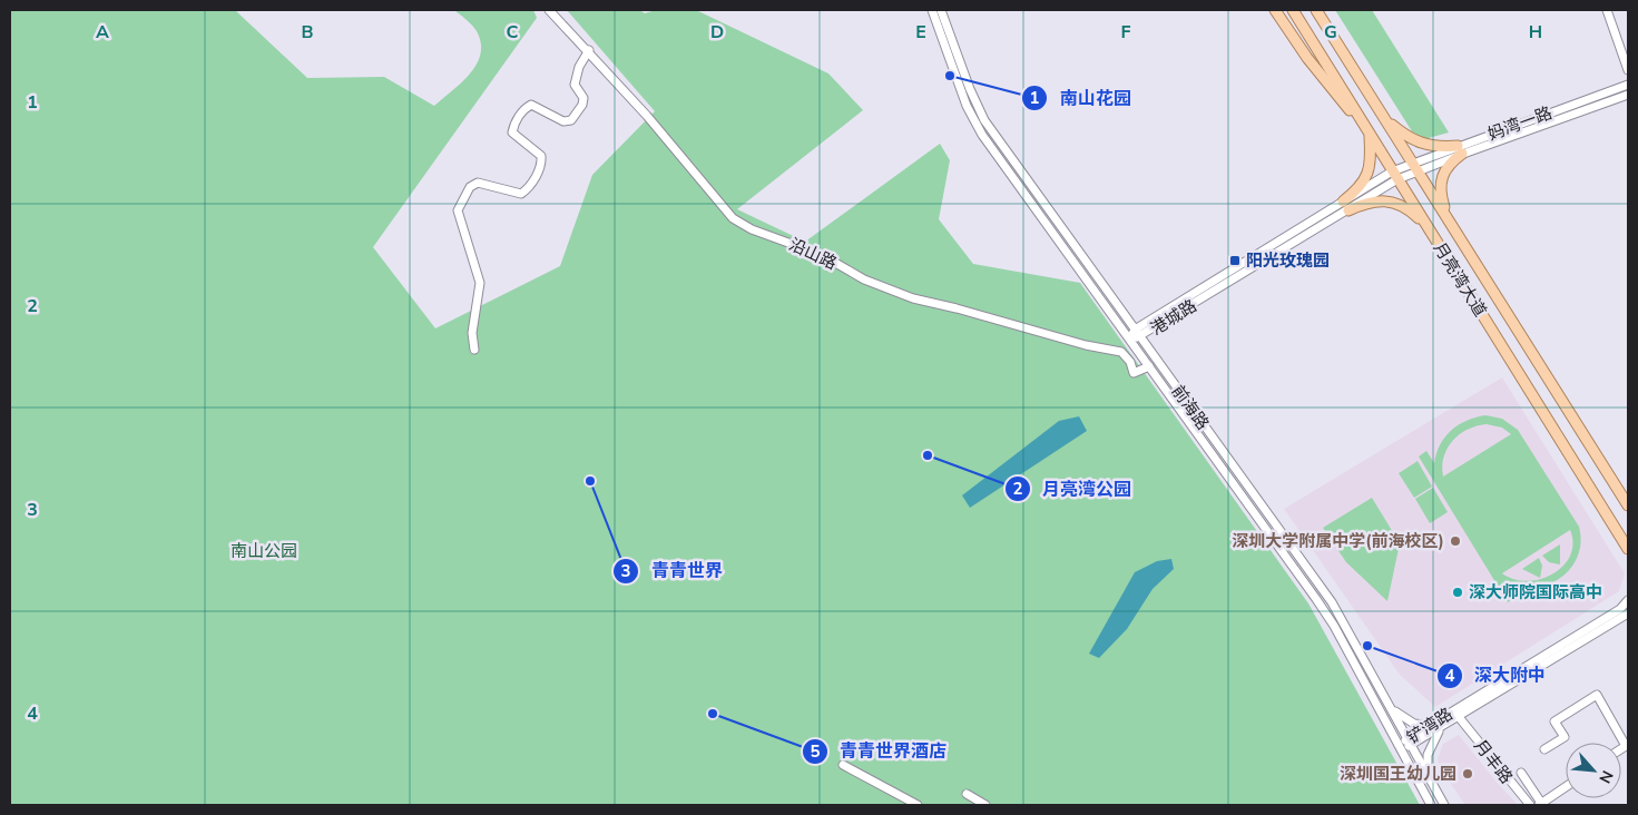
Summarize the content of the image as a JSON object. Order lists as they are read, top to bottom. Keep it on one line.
{"streets":{"main road":["月亮湾大道"],"street":["妈湾一路","沿山路","港城路","前海路","铲湾路","月丰路"]},"crossings":[["妈湾一路","月亮湾大道"],["妈湾一路","港城路"],["沿山路","前海路"],["月亮湾大道","港城路"],["港城路","前海路"],["前海路","铲湾路"],["铲湾路","月丰路"]],"parks":["南山公园"],"places":{"other":["南山花园","月亮湾公园","青青世界","深圳大学附属中学(前海校区)","深大师院国际高中","深大附中","青青世界酒店","深圳国王幼儿园"],"transit":["阳光玫瑰园"]},"north":"bottom right","grid":{"columns":["A","B","C","D","E","F","G","H"],"rows":["1","2","3","4"]}}
